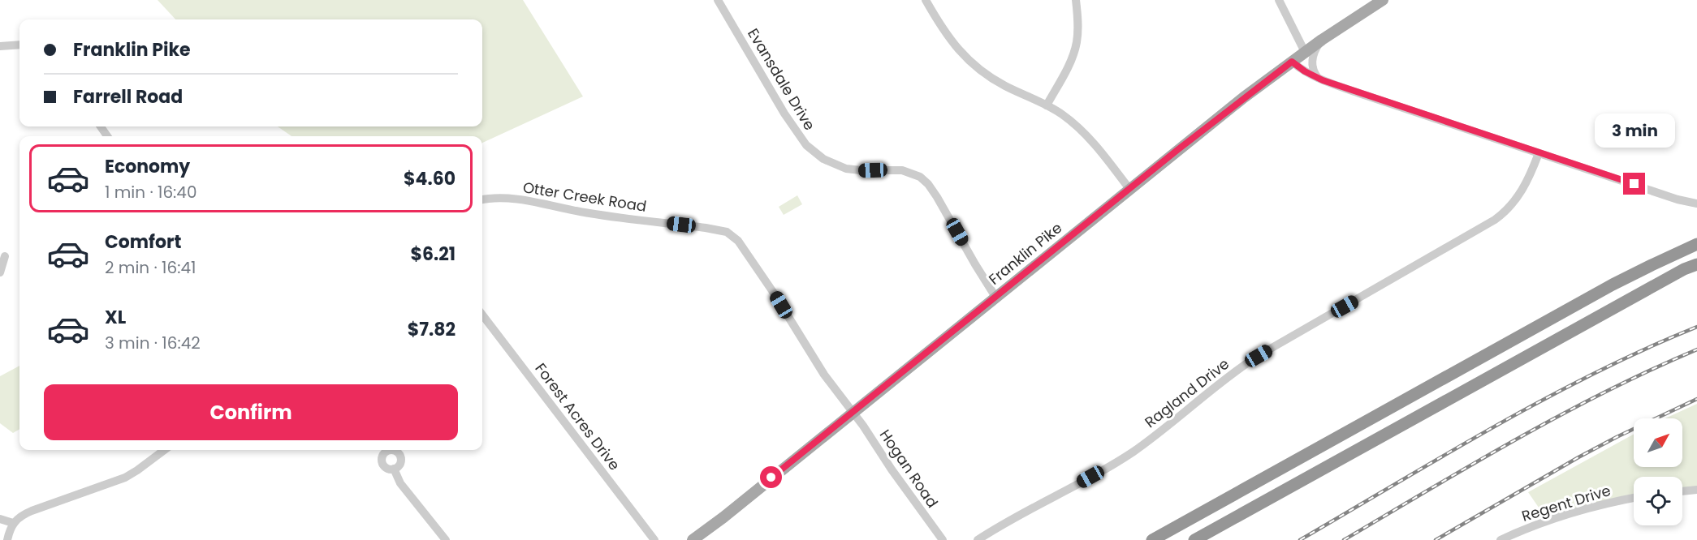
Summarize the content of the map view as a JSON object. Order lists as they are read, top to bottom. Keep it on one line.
{"streets":{"main road":["Franklin Pike"],"street":["Evansdale Drive","Otter Creek Road","Ragland Drive","Forest Acres Drive","Hogan Road","Regent Drive"]},"crossings":[["Evansdale Drive","Franklin Pike"],["Otter Creek Road","Franklin Pike"],["Otter Creek Road","Hogan Road"],["Franklin Pike","Hogan Road"]],"north":"top right","page":{"banner":["Franklin Pike","Farrell Road"],"bubble":"3 min","list":[{"name":"Economy","note":"1 min · 16:40","value":"$4.60"},{"name":"Comfort","note":"2 min · 16:41","value":"$6.21"},{"name":"XL","note":"3 min · 16:42","value":"$7.82"}],"buttons":"Confirm"}}
